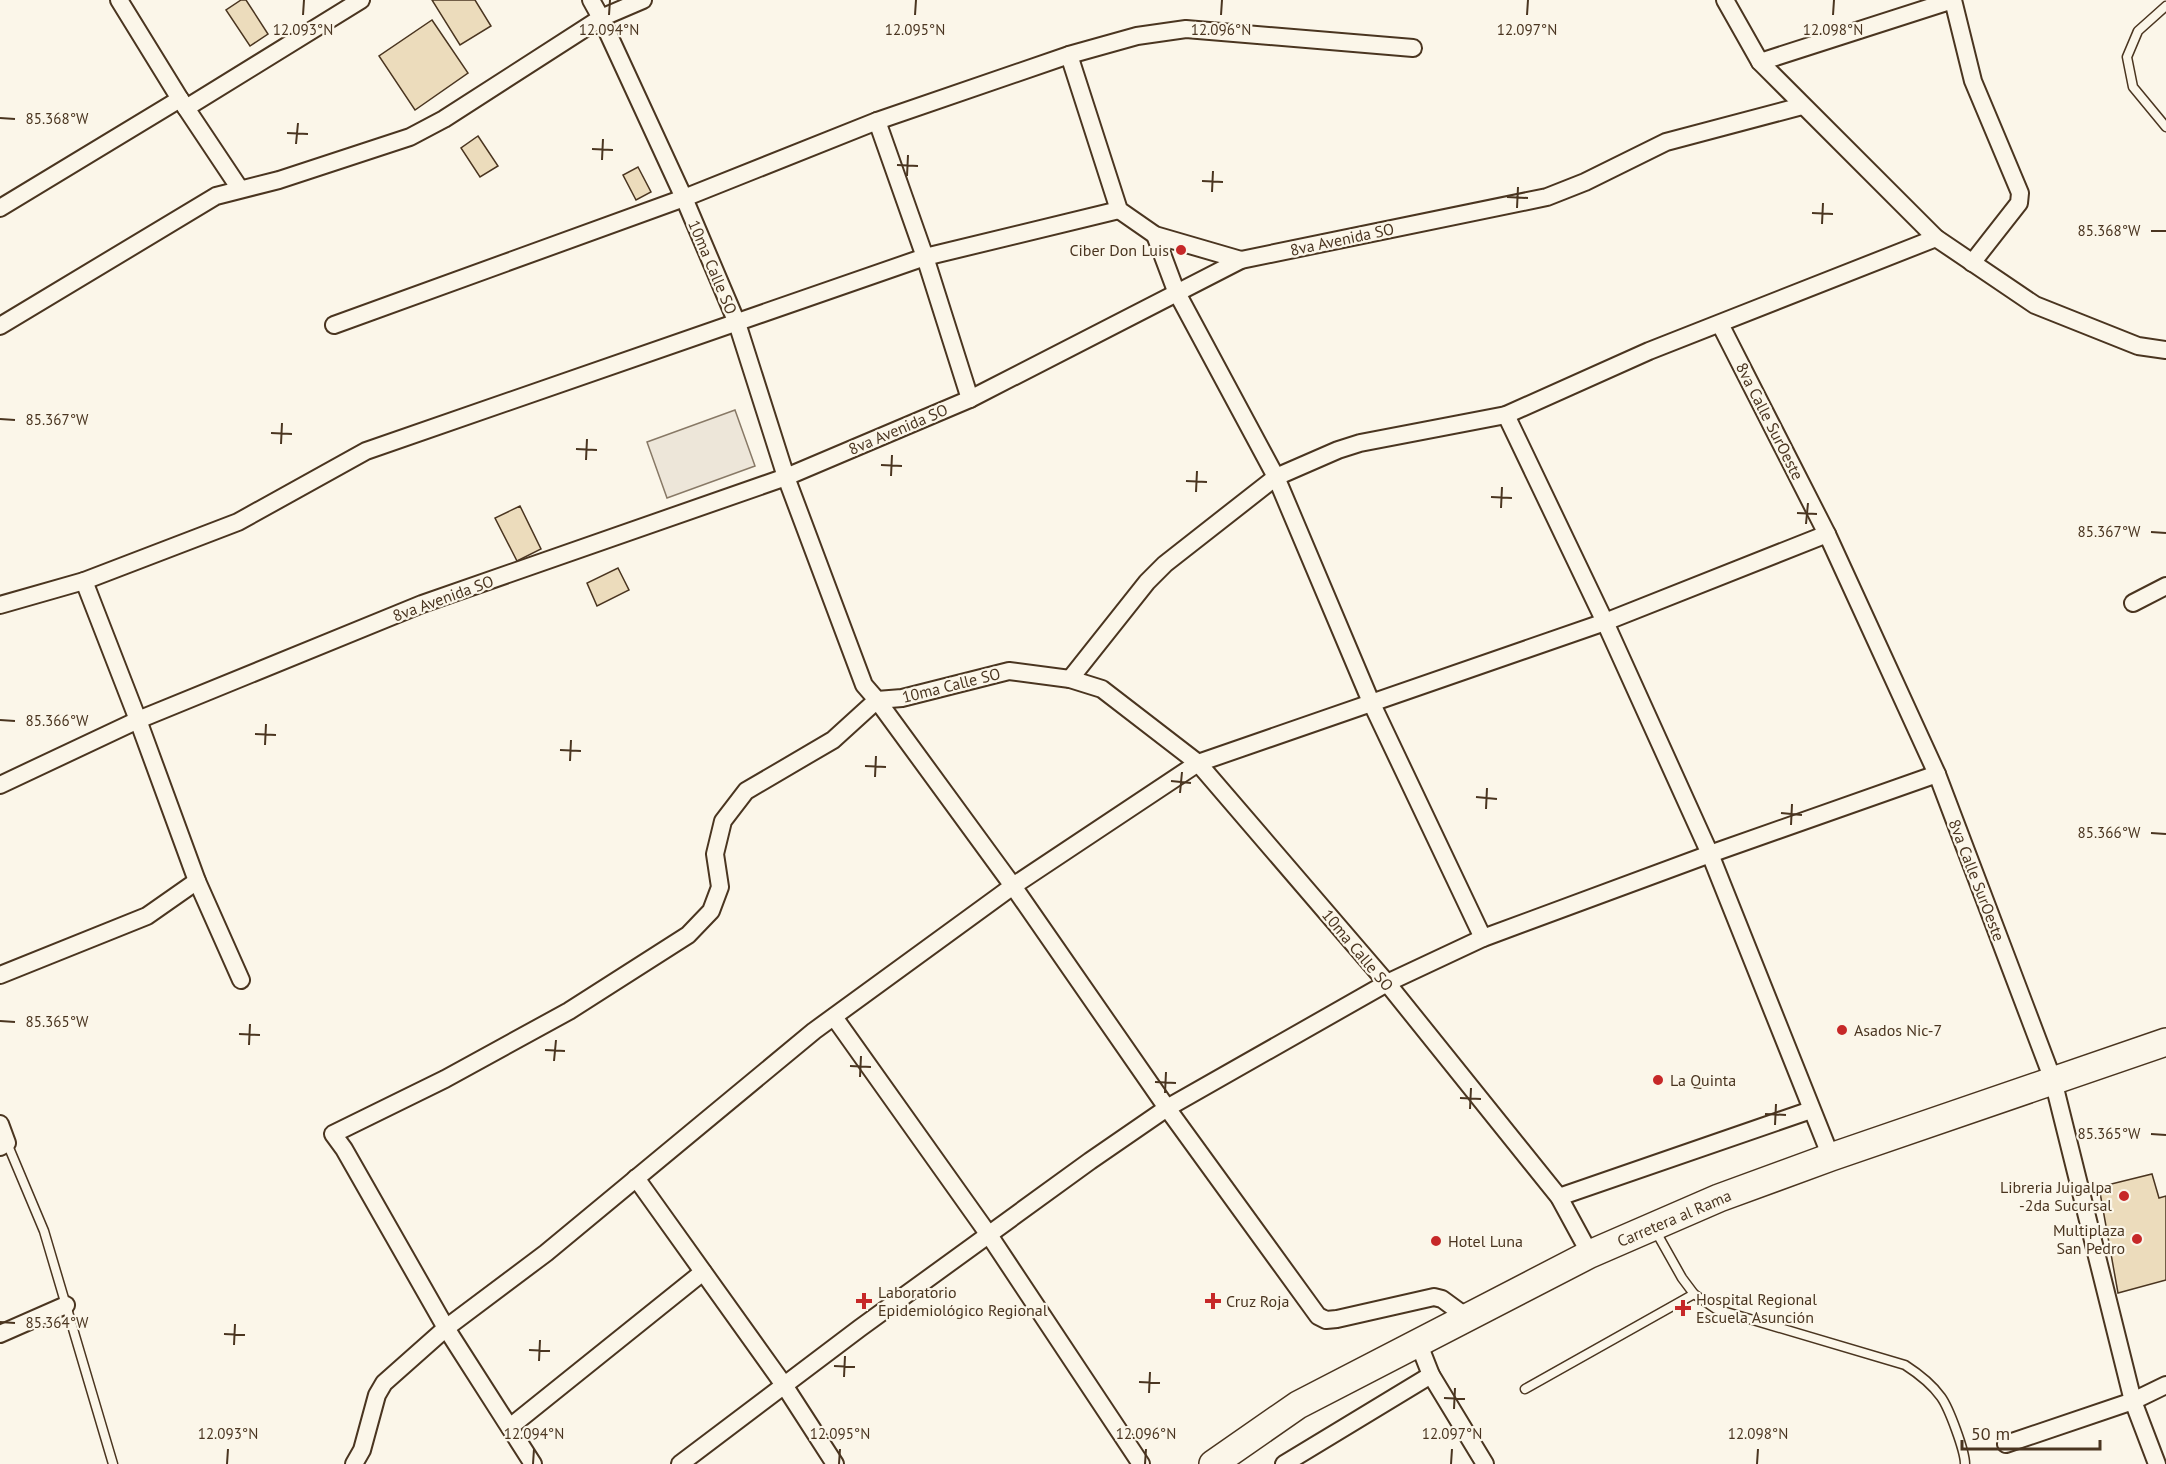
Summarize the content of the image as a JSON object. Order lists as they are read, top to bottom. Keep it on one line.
{"streets":{"highway":["Carretera al Rama"],"street":["8va Avenida SO","10ma Calle SO","8va Calle SurOeste"]},"crossings":[["8va Avenida SO","10ma Calle SO"],["10ma Calle SO","Carretera al Rama"],["8va Calle SurOeste","Carretera al Rama"]],"places":{"other":["Ciber Don Luis","Asados Nic-7","La Quinta","Libreria Juigalpa -2da Sucursal","Multiplaza San Pedro","Hotel Luna"],"health":["Laboratorio Epidemiológico Regional","Cruz Roja","Hospital Regional Escuela Asunción"]},"scale_bar":"50 m","coordinates":["12.093°N","12.094°N","12.095°N","12.096°N","12.097°N","12.098°N","85.368°W","85.367°W","85.366°W","85.365°W","85.364°W"]}
